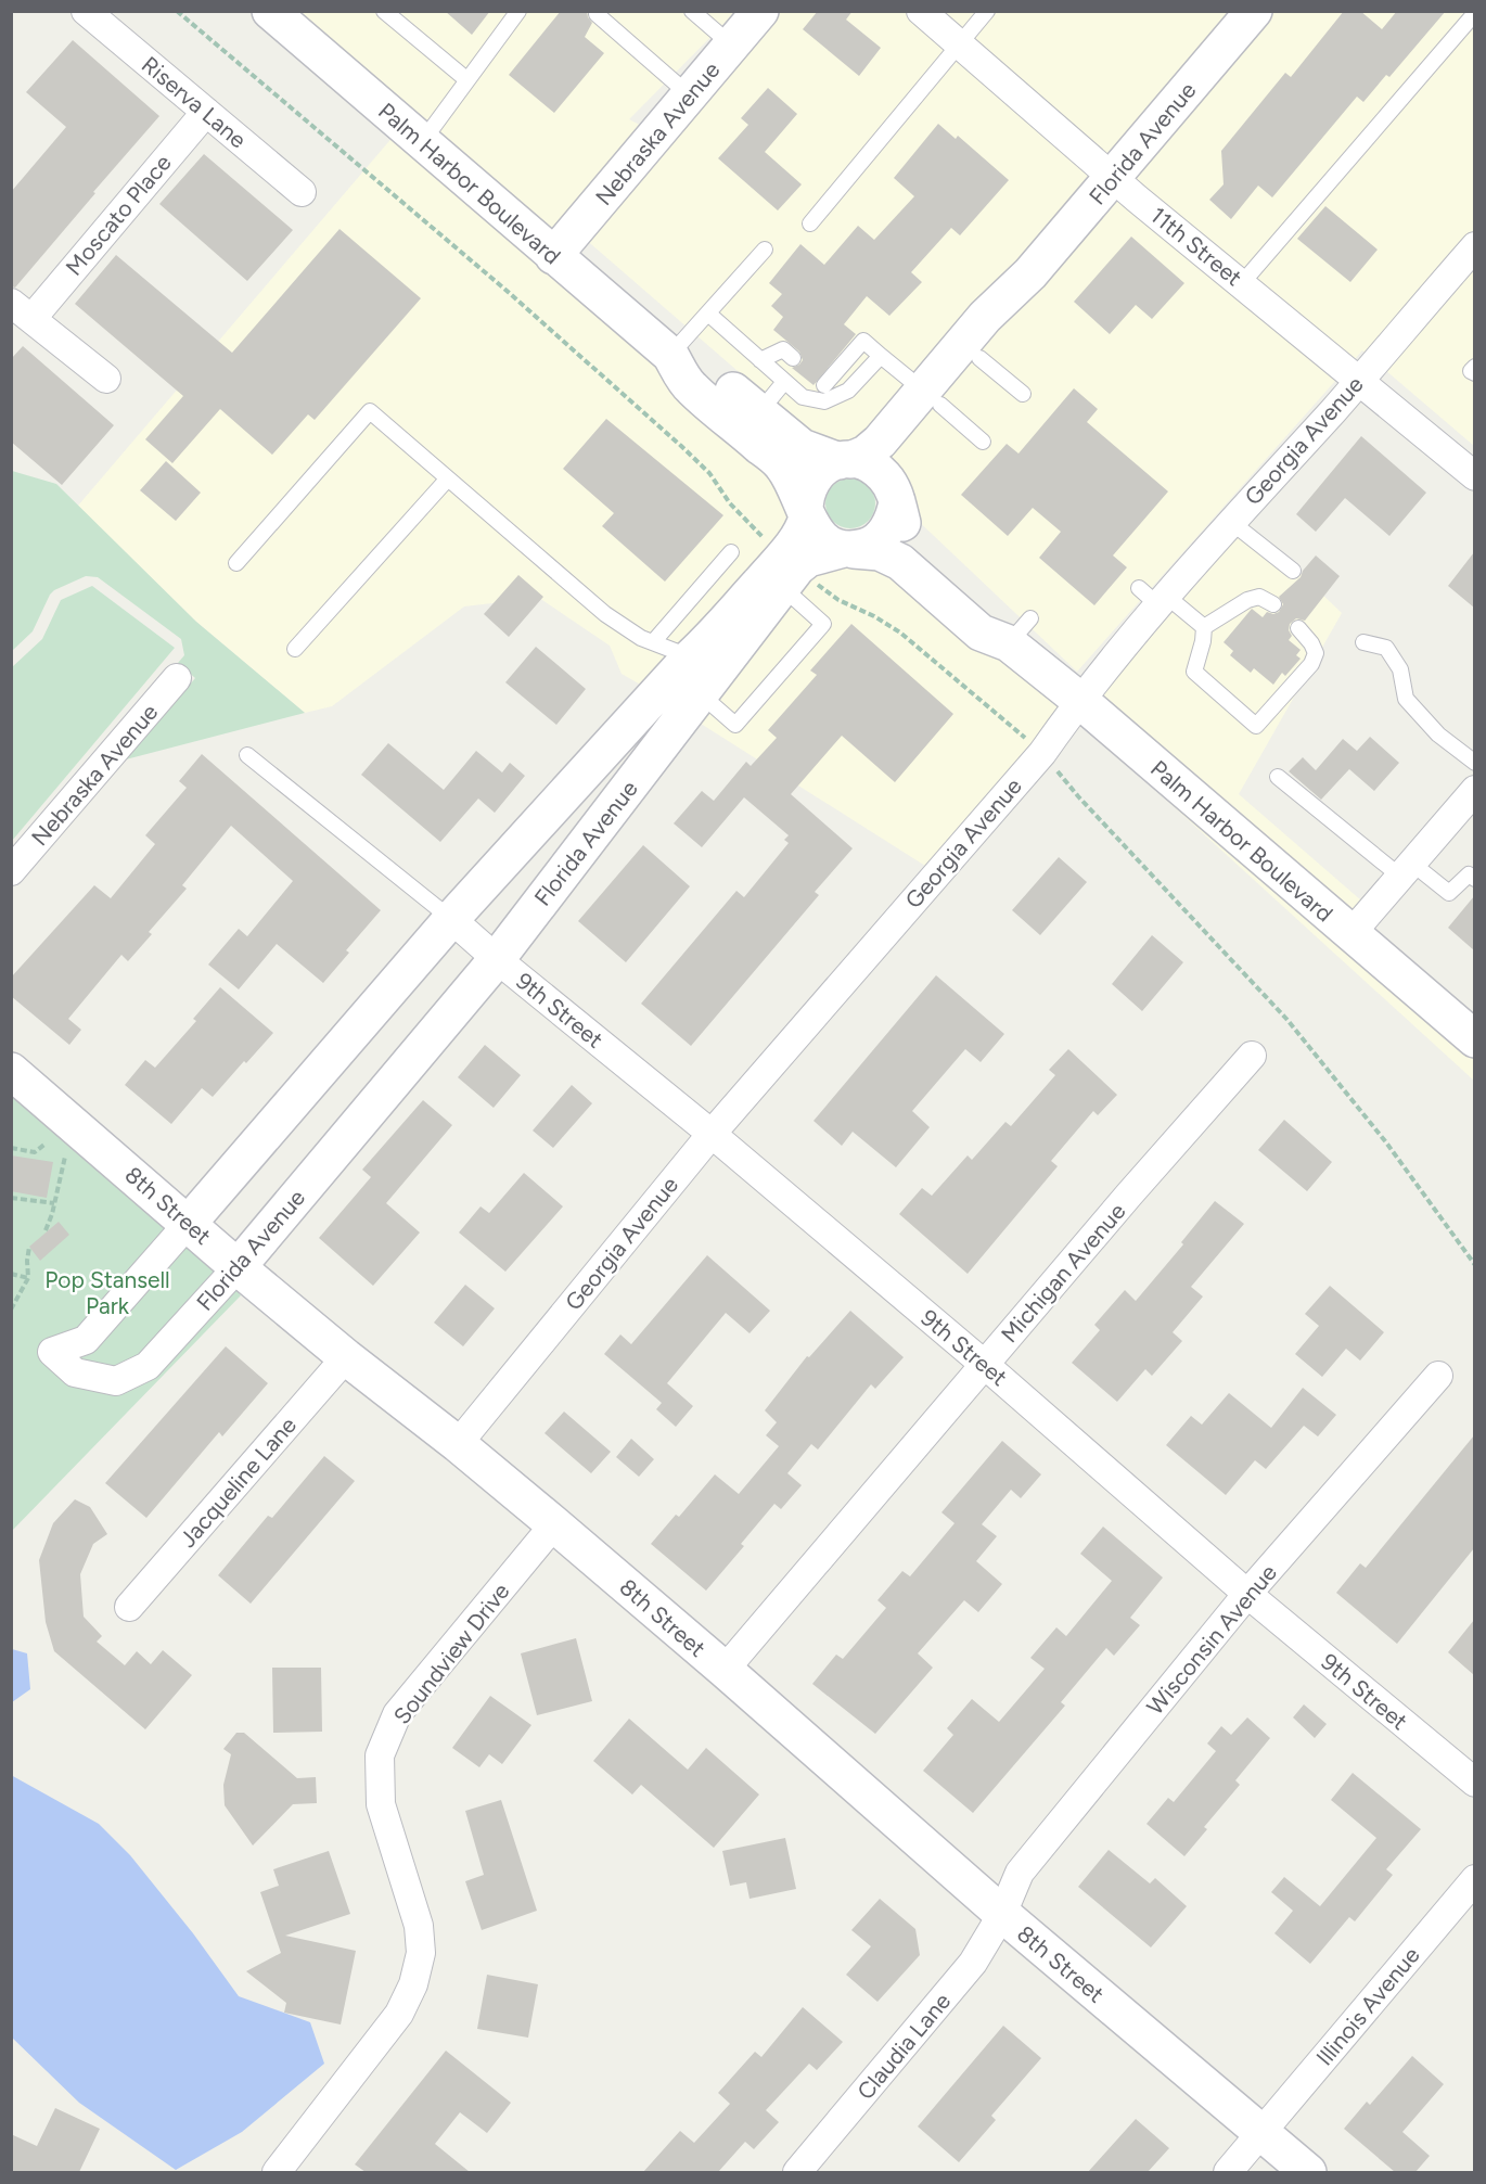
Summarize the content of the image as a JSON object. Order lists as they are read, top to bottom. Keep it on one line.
{"streets":{"street":["Riserva Lane","Nebraska Avenue","Florida Avenue","Palm Harbor Boulevard","Moscato Place","11th Street","Georgia Avenue","9th Street","8th Street","Michigan Avenue","Jacqueline Lane","Wisconsin Avenue","Soundview Drive","Illinois Avenue","Claudia Lane"]},"crossings":[["Riserva Lane","Moscato Place"],["Nebraska Avenue","Palm Harbor Boulevard"],["Florida Avenue","Palm Harbor Boulevard"],["Florida Avenue","11th Street"],["Florida Avenue","9th Street"],["Florida Avenue","8th Street"],["Palm Harbor Boulevard","Georgia Avenue"],["11th Street","Georgia Avenue"],["Georgia Avenue","9th Street"],["Georgia Avenue","8th Street"],["9th Street","Michigan Avenue"],["9th Street","Wisconsin Avenue"],["8th Street","Michigan Avenue"],["8th Street","Jacqueline Lane"],["8th Street","Wisconsin Avenue"],["8th Street","Soundview Drive"],["8th Street","Illinois Avenue"],["8th Street","Claudia Lane"],["Wisconsin Avenue","Claudia Lane"]],"parks":["Pop Stansell Park"]}
